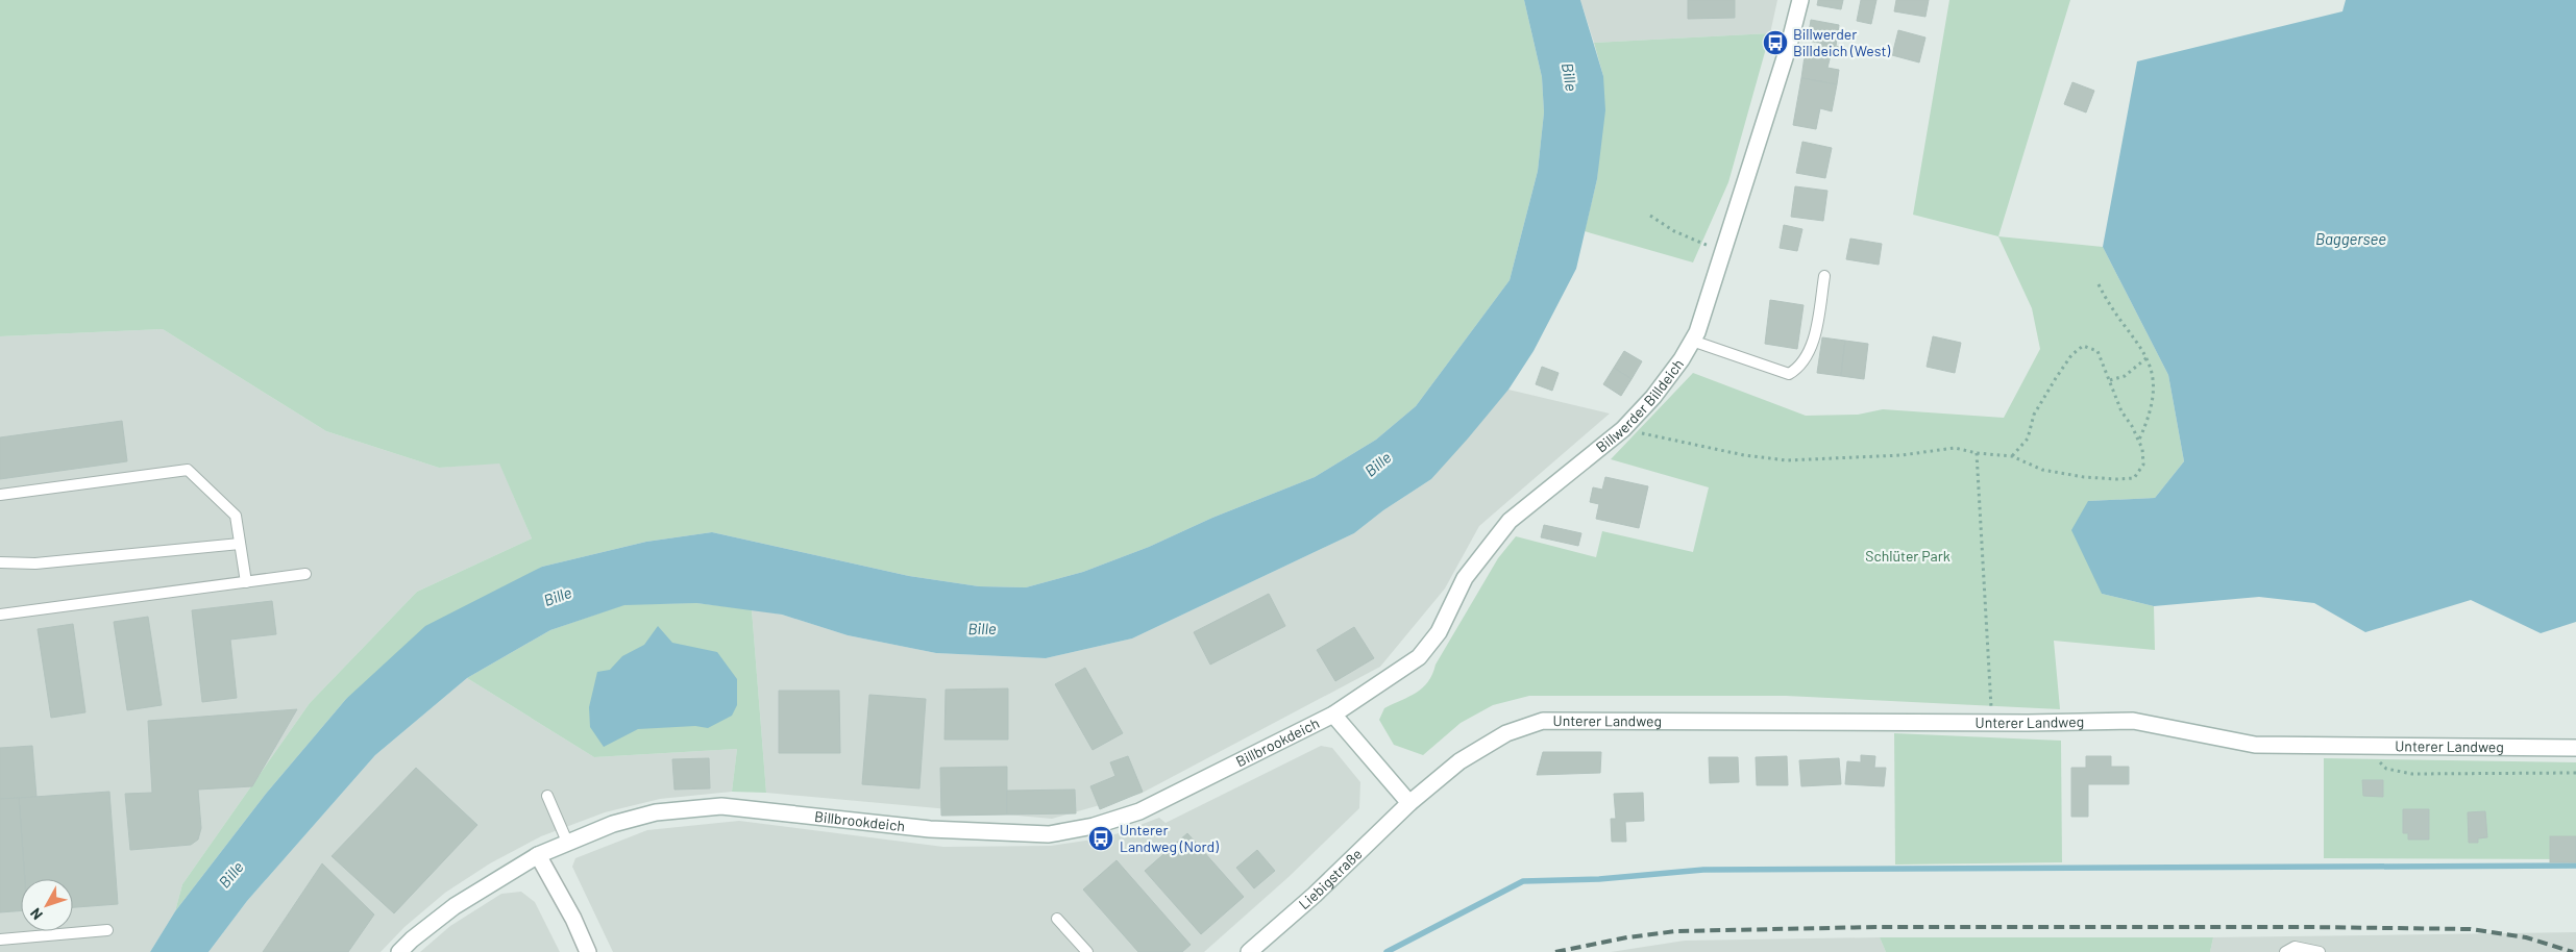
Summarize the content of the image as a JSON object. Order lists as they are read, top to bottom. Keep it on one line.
{"streets":{"street":["Billwerder Billdeich","Unterer Landweg","Billbrookdeich","Liebigstraße"]},"crossings":[["Billwerder Billdeich","Billbrookdeich"],["Unterer Landweg","Liebigstraße"]],"water":["Bille","Baggersee"],"parks":["Schlüter Park"],"places":{"bus stop":["Billwerder Billdeich (West)","Unterer Landweg (Nord)"]},"north":"bottom left"}
